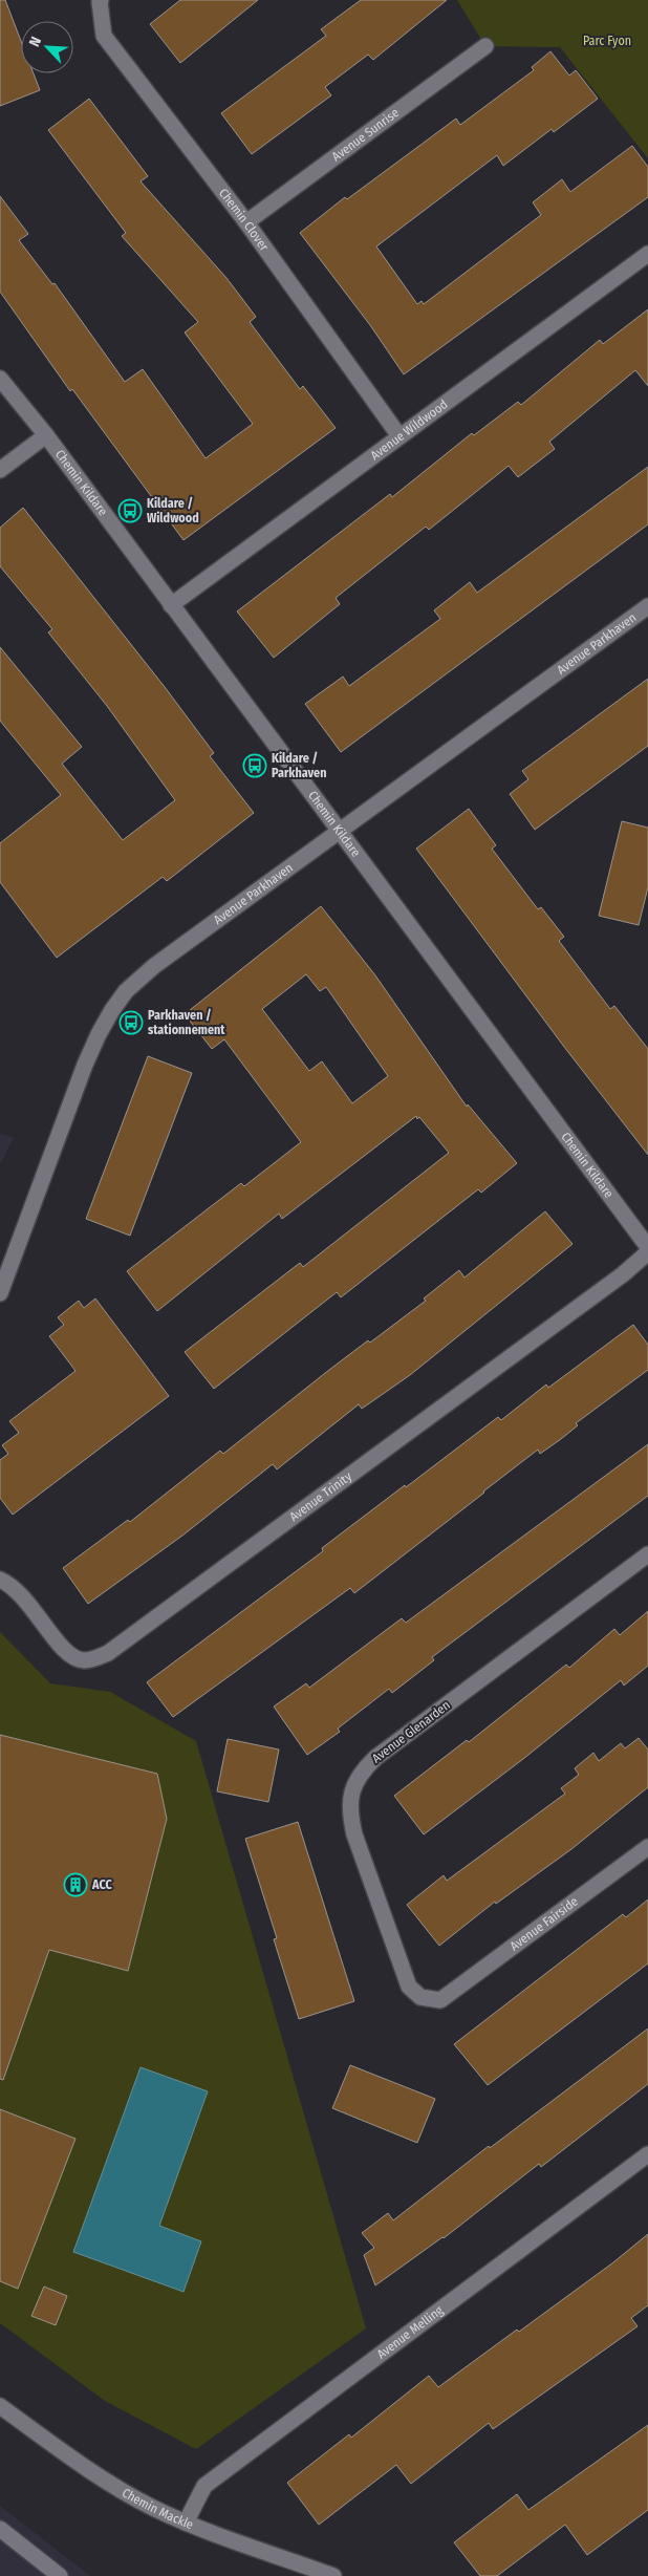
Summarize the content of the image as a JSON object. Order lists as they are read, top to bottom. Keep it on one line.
{"streets":{"street":["Avenue Sunrise","Chemin Clover","Avenue Wildwood","Chemin Kildare","Avenue Parkhaven","Avenue Trinity","Avenue Glenarden","Avenue Fairside","Avenue Melling","Chemin Mackle"]},"crossings":[["Avenue Sunrise","Chemin Clover"],["Chemin Clover","Avenue Wildwood"],["Avenue Wildwood","Chemin Kildare"],["Chemin Kildare","Avenue Parkhaven"],["Avenue Glenarden","Avenue Fairside"],["Avenue Melling","Chemin Mackle"]],"parks":["Parc Fyon"],"places":{"bus stop":["Kildare / Wildwood","Kildare / Parkhaven","Parkhaven / stationnement"],"building":["ACC"]},"north":"top left"}
